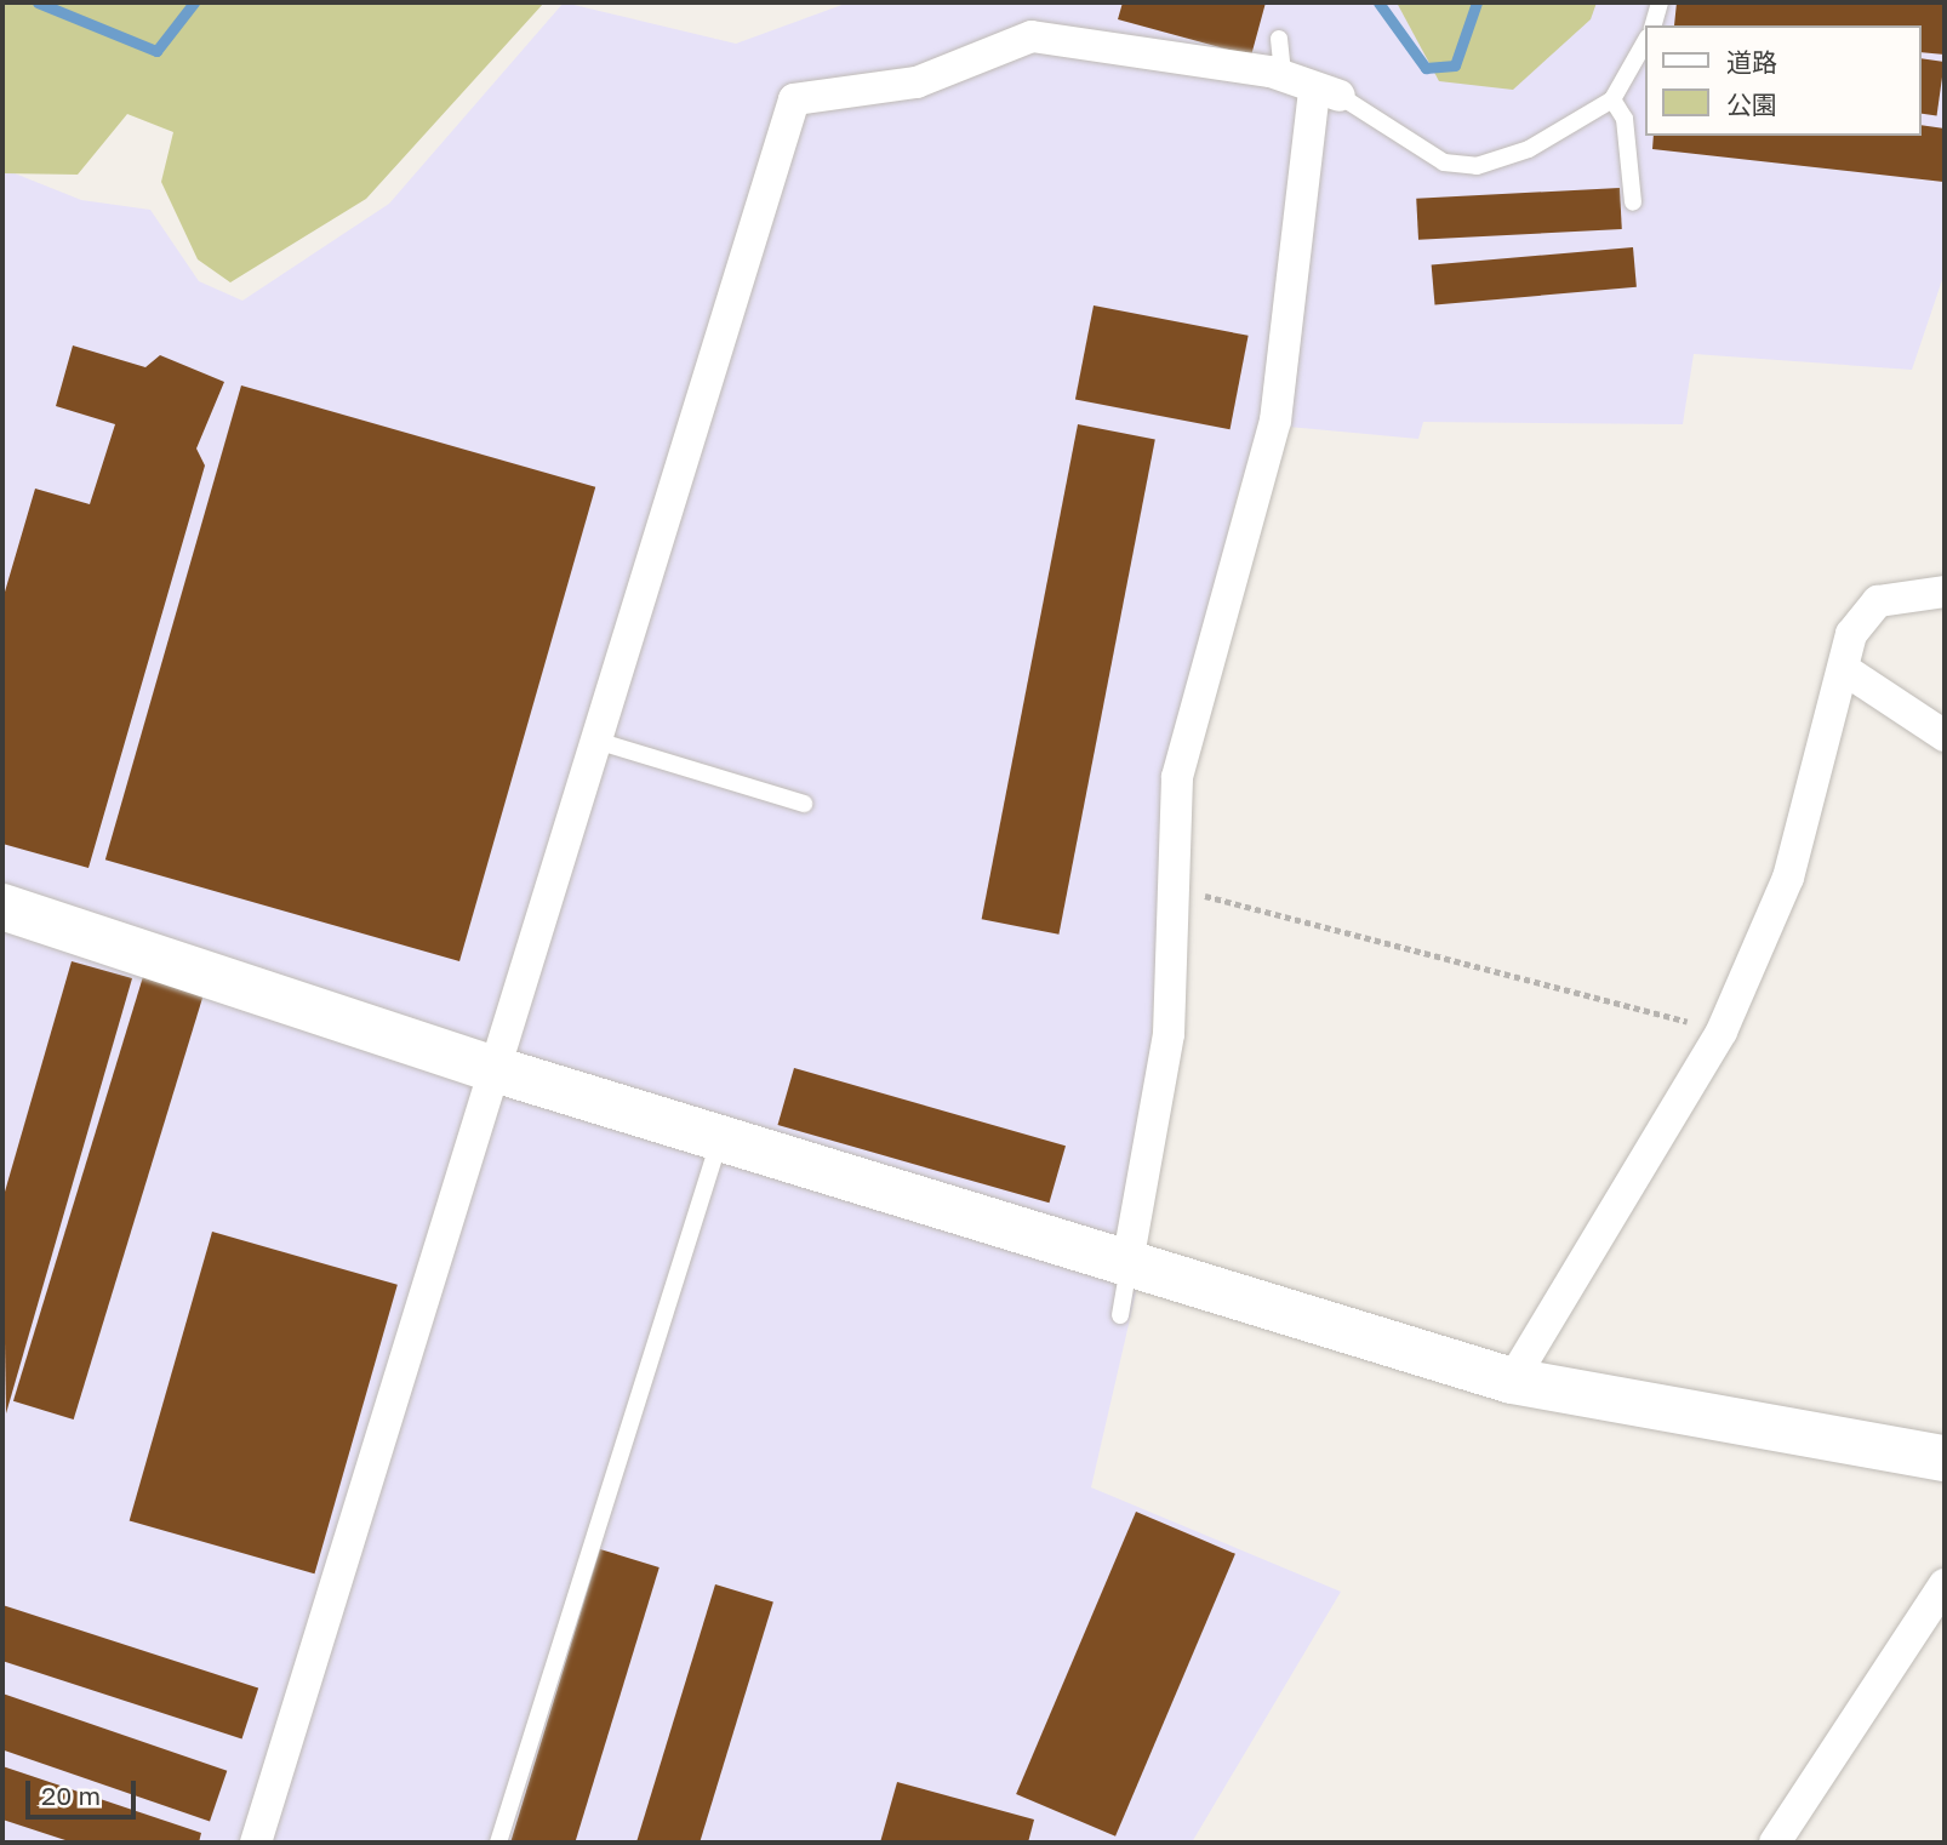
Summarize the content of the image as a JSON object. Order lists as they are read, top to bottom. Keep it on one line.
{"legend":["道路","公園"],"scale_bar":"20 m"}
